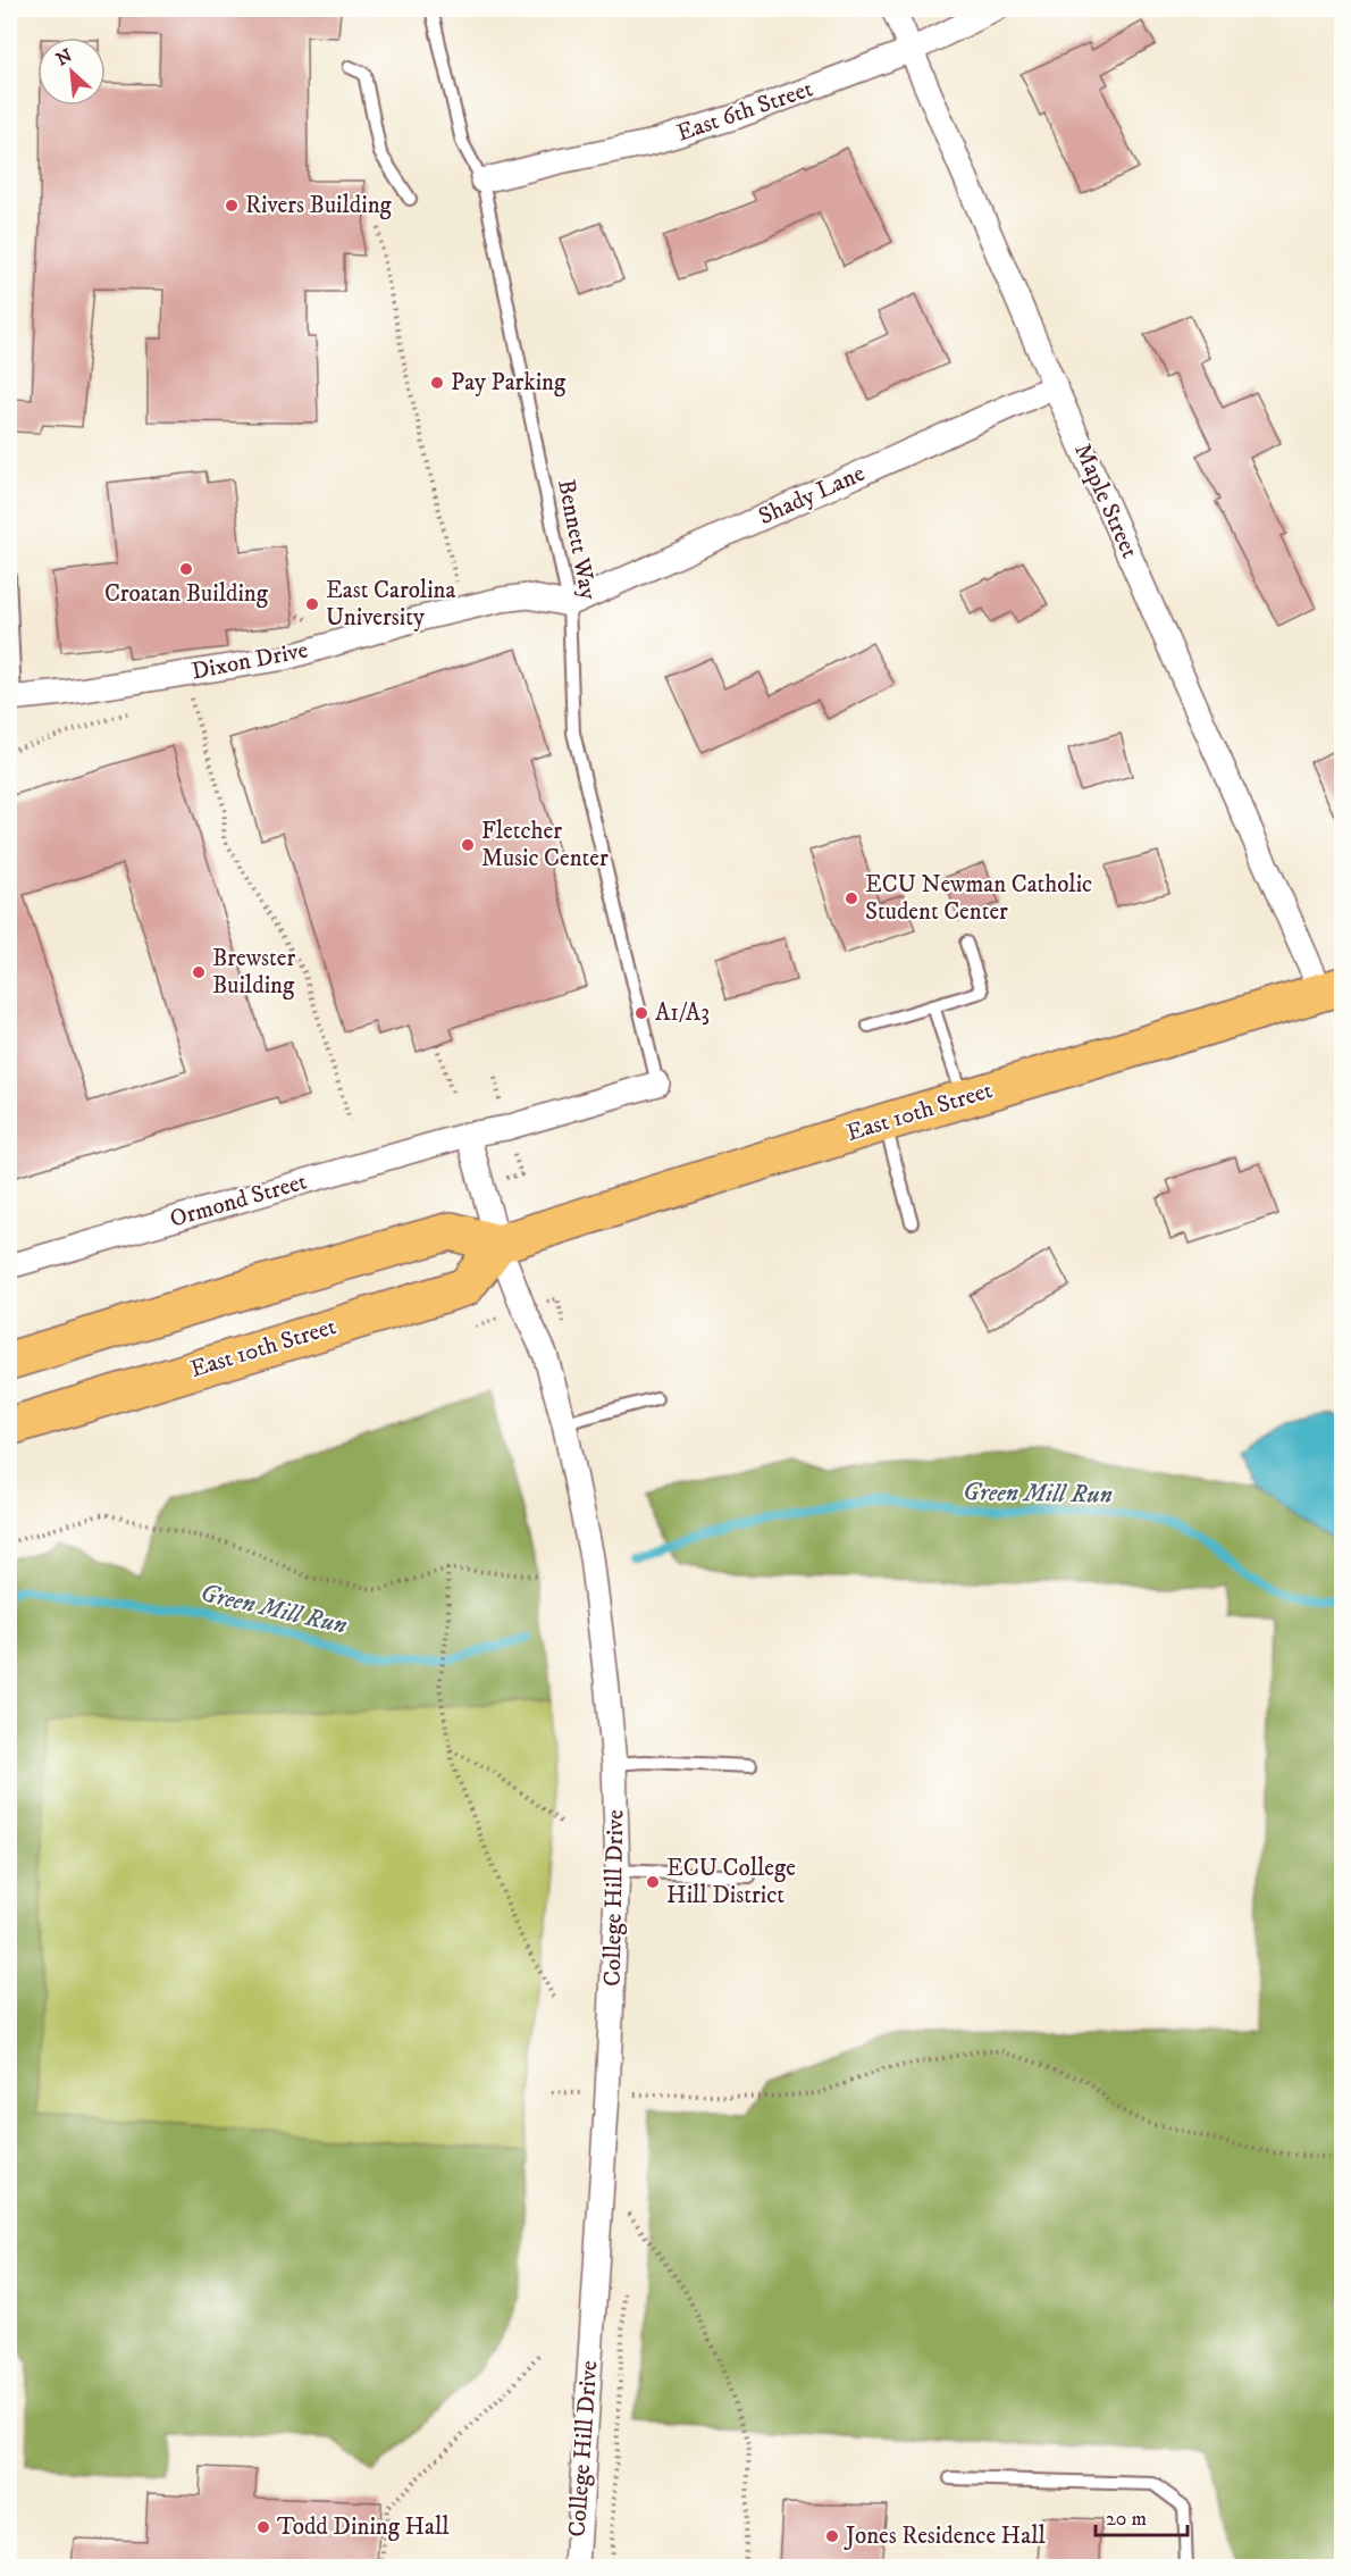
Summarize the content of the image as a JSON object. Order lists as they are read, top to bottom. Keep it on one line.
{"streets":{"main road":["East 10th Street"],"street":["East 6th Street","Shady Lane","Maple Street","Dixon Drive","Ormond Street","College Hill Drive"],"lane":["Bennett Way"]},"crossings":[["East 6th Street","Maple Street"],["East 6th Street","Bennett Way"],["Shady Lane","Maple Street"],["Shady Lane","Bennett Way"],["Shady Lane","Dixon Drive"],["Maple Street","East 10th Street"],["Bennett Way","Dixon Drive"],["Bennett Way","Ormond Street"],["East 10th Street","College Hill Drive"]],"water":["Green Mill Run"],"places":["Rivers Building","Pay Parking","Croatan Building","East Carolina University","Fletcher Music Center","ECU Newman Catholic Student Center","Brewster Building","A1/A3","ECU College Hill District","Todd Dining Hall","Jones Residence Hall"],"scale_bar":"20 m","north":"top left"}
